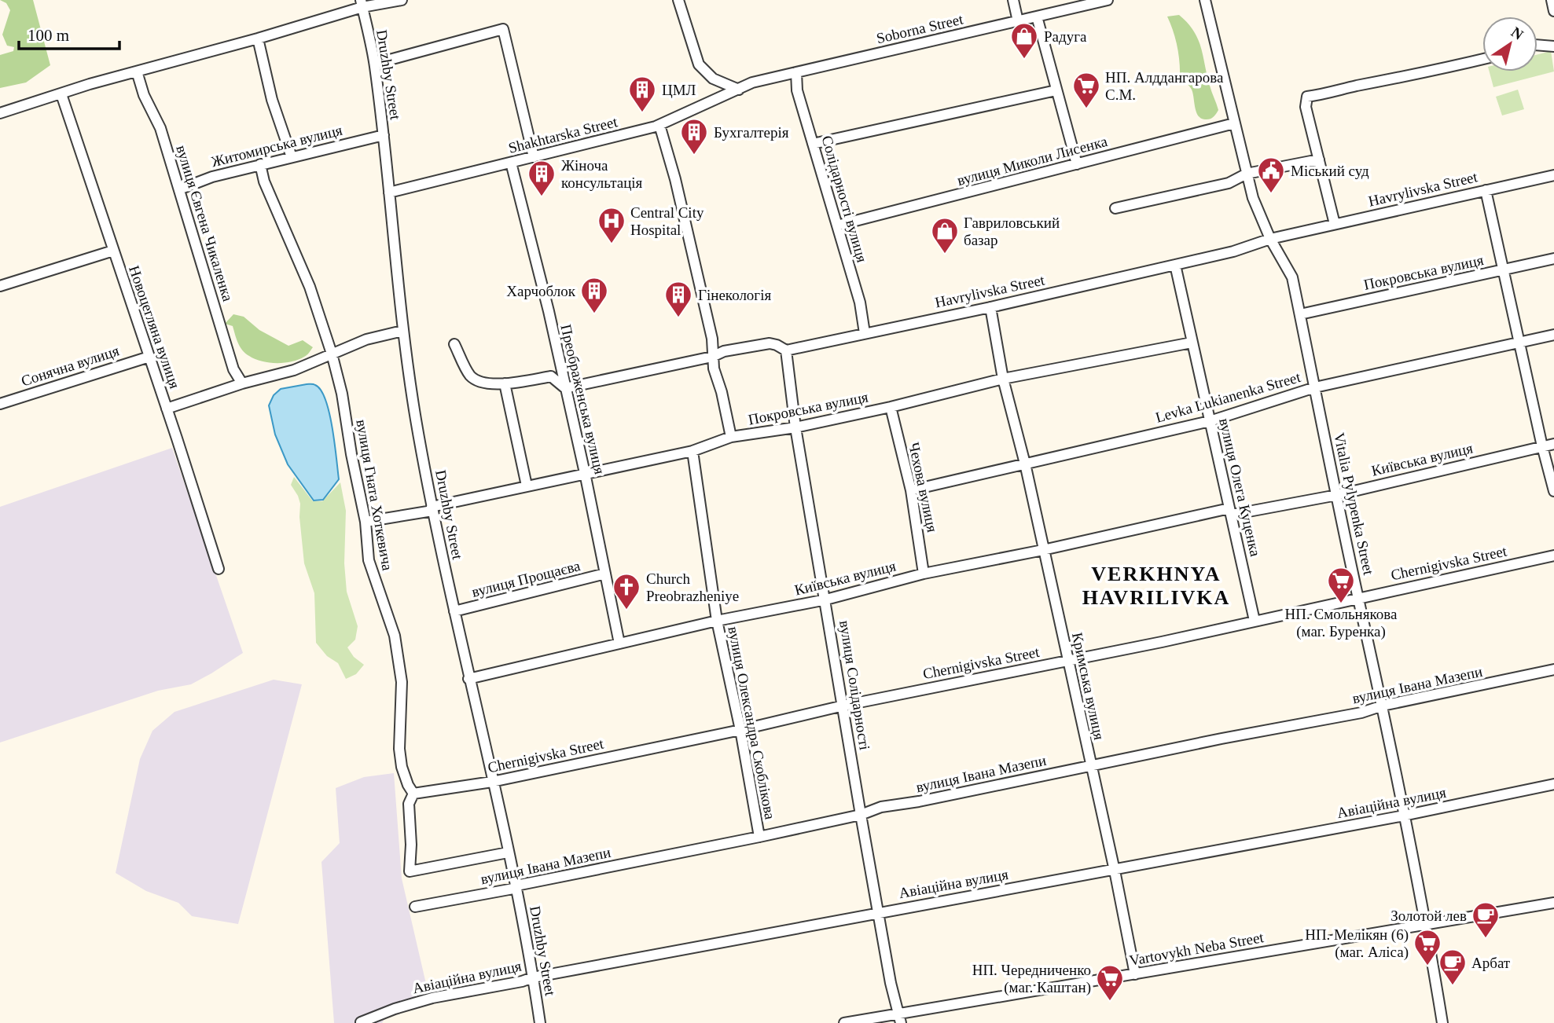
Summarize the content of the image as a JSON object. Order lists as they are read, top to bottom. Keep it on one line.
{"streets":{"street":["Soborna Street","Druzhby Street","Shakhtarska Street","Житомирська вулиця","вулиця Миколи Лисенка","Havrylivska Street","Солідарності вулиця","вулиця Євгена Чикаленка","Покровська вулиця","Новоцегляна вулиця","Сонячна вулиця","Levka Lukianenka Street","Преображенська вулиця","Київська вулиця","Чехова вулиця","вулиця Олега Куценка","вулиця Гната Хоткевича","Vitalia Pylypenka Street","Chernigivska Street","вулиця Прощаєва","вулиця Івана Мазепи","вулиця Солідарності","Кримська вулиця","вулиця Олександра Скоблікова","Авіаційна вулиця","Vartovykh Neba Street"]},"crossings":[["Soborna Street","Shakhtarska Street"],["Soborna Street","Солідарності вулиця"],["Druzhby Street","Shakhtarska Street"],["Druzhby Street","Житомирська вулиця"],["Druzhby Street","Покровська вулиця"],["Druzhby Street","Київська вулиця"],["Druzhby Street","Chernigivska Street"],["Druzhby Street","вулиця Прощаєва"],["Druzhby Street","вулиця Івана Мазепи"],["Druzhby Street","Авіаційна вулиця"],["Shakhtarska Street","Преображенська вулиця"],["Житомирська вулиця","вулиця Євгена Чикаленка"],["Житомирська вулиця","вулиця Гната Хоткевича"],["вулиця Миколи Лисенка","Солідарності вулиця"],["вулиця Миколи Лисенка","Vitalia Pylypenka Street"],["Havrylivska Street","Солідарності вулиця"],["Havrylivska Street","Преображенська вулиця"],["Havrylivska Street","вулиця Олега Куценка"],["Havrylivska Street","Vitalia Pylypenka Street"],["Havrylivska Street","вулиця Солідарності"],["Havrylivska Street","Кримська вулиця"],["Покровська вулиця","Преображенська вулиця"],["Покровська вулиця","Чехова вулиця"],["Покровська вулиця","вулиця Олега Куценка"],["Покровська вулиця","вулиця Гната Хоткевича"],["Покровська вулиця","Vitalia Pylypenka Street"],["Покровська вулиця","вулиця Солідарності"],["Покровська вулиця","Кримська вулиця"],["Покровська вулиця","вулиця Олександра Скоблікова"],["Новоцегляна вулиця","Сонячна вулиця"],["Levka Lukianenka Street","Чехова вулиця"],["Levka Lukianenka Street","вулиця Олега Куценка"],["Levka Lukianenka Street","Vitalia Pylypenka Street"],["Levka Lukianenka Street","Кримська вулиця"],["Преображенська вулиця","Київська вулиця"],["Преображенська вулиця","вулиця Прощаєва"],["Київська вулиця","Чехова вулиця"],["Київська вулиця","вулиця Олега Куценка"],["Київська вулиця","Vitalia Pylypenka Street"],["Київська вулиця","вулиця Солідарності"],["Київська вулиця","Кримська вулиця"],["Київська вулиця","вулиця Олександра Скоблікова"],["вулиця Олега Куценка","Chernigivska Street"],["вулиця Гната Хоткевича","Chernigivska Street"],["Vitalia Pylypenka Street","Chernigivska Street"],["Vitalia Pylypenka Street","вулиця Івана Мазепи"],["Vitalia Pylypenka Street","Авіаційна вулиця"],["Vitalia Pylypenka Street","Vartovykh Neba Street"],["Chernigivska Street","вулиця Солідарності"],["Chernigivska Street","Кримська вулиця"],["Chernigivska Street","вулиця Олександра Скоблікова"],["вулиця Івана Мазепи","вулиця Солідарності"],["вулиця Івана Мазепи","Кримська вулиця"],["вулиця Івана Мазепи","вулиця Олександра Скоблікова"],["вулиця Солідарності","Авіаційна вулиця"],["вулиця Солідарності","Vartovykh Neba Street"],["Кримська вулиця","Авіаційна вулиця"],["Кримська вулиця","Vartovykh Neba Street"]],"districts":["VERKHNYA HAVRILIVKA"],"places":{"shop":["Радуга","Гавриловський базар"],"supermarket":["НП. Алддангарова С.М.","НП. Смольнякова (маг. Буренка)","НП. Мелікян (6) (маг. Аліса)","НП. Чередниченко (маг. Каштан)"],"building":["ЦМЛ","Бухгалтерія","Жіноча консультація","Харчоблок","Гінекологія"],"public building":["Міський суд"],"hospital":["Central City Hospital"],"church":["Church Preobrazheniye"],"cafe":["Золотой лев","Арбат"]},"scale_bar":"100 m","north":"top right"}
